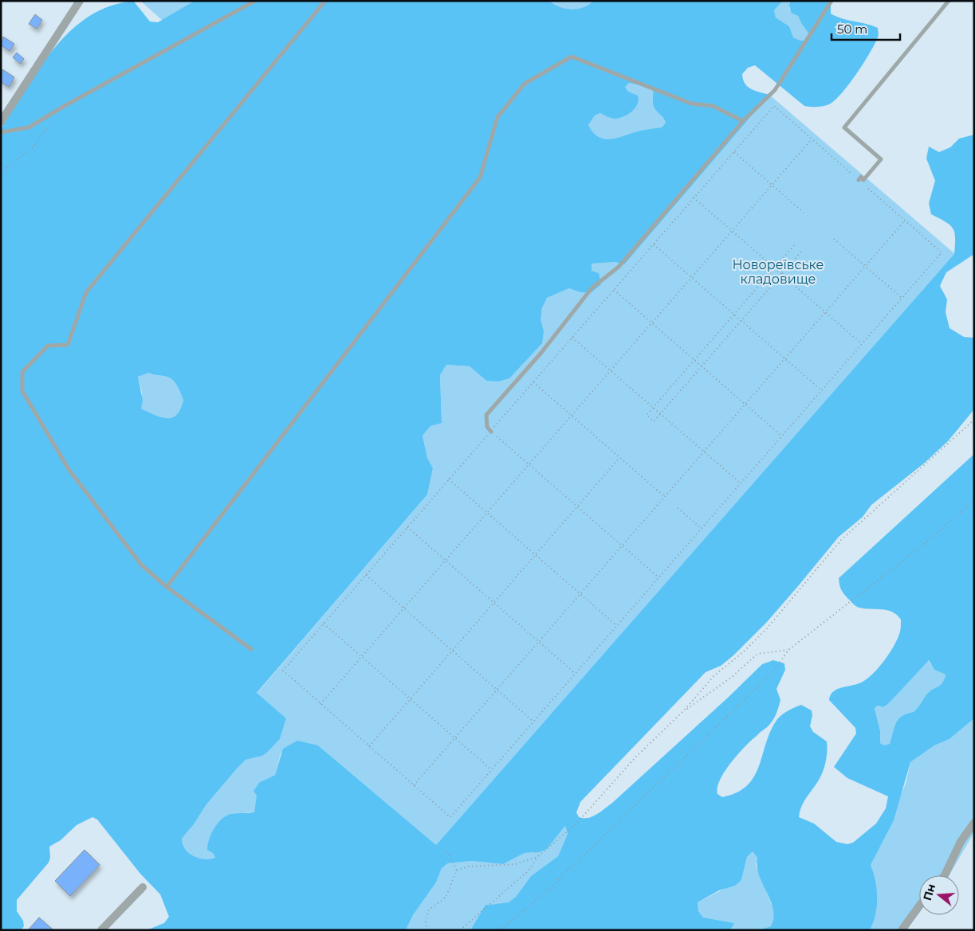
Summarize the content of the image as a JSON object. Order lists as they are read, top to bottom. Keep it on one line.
{"parks":["Новореївське кладовище"],"scale_bar":"50 m","north":"left"}
